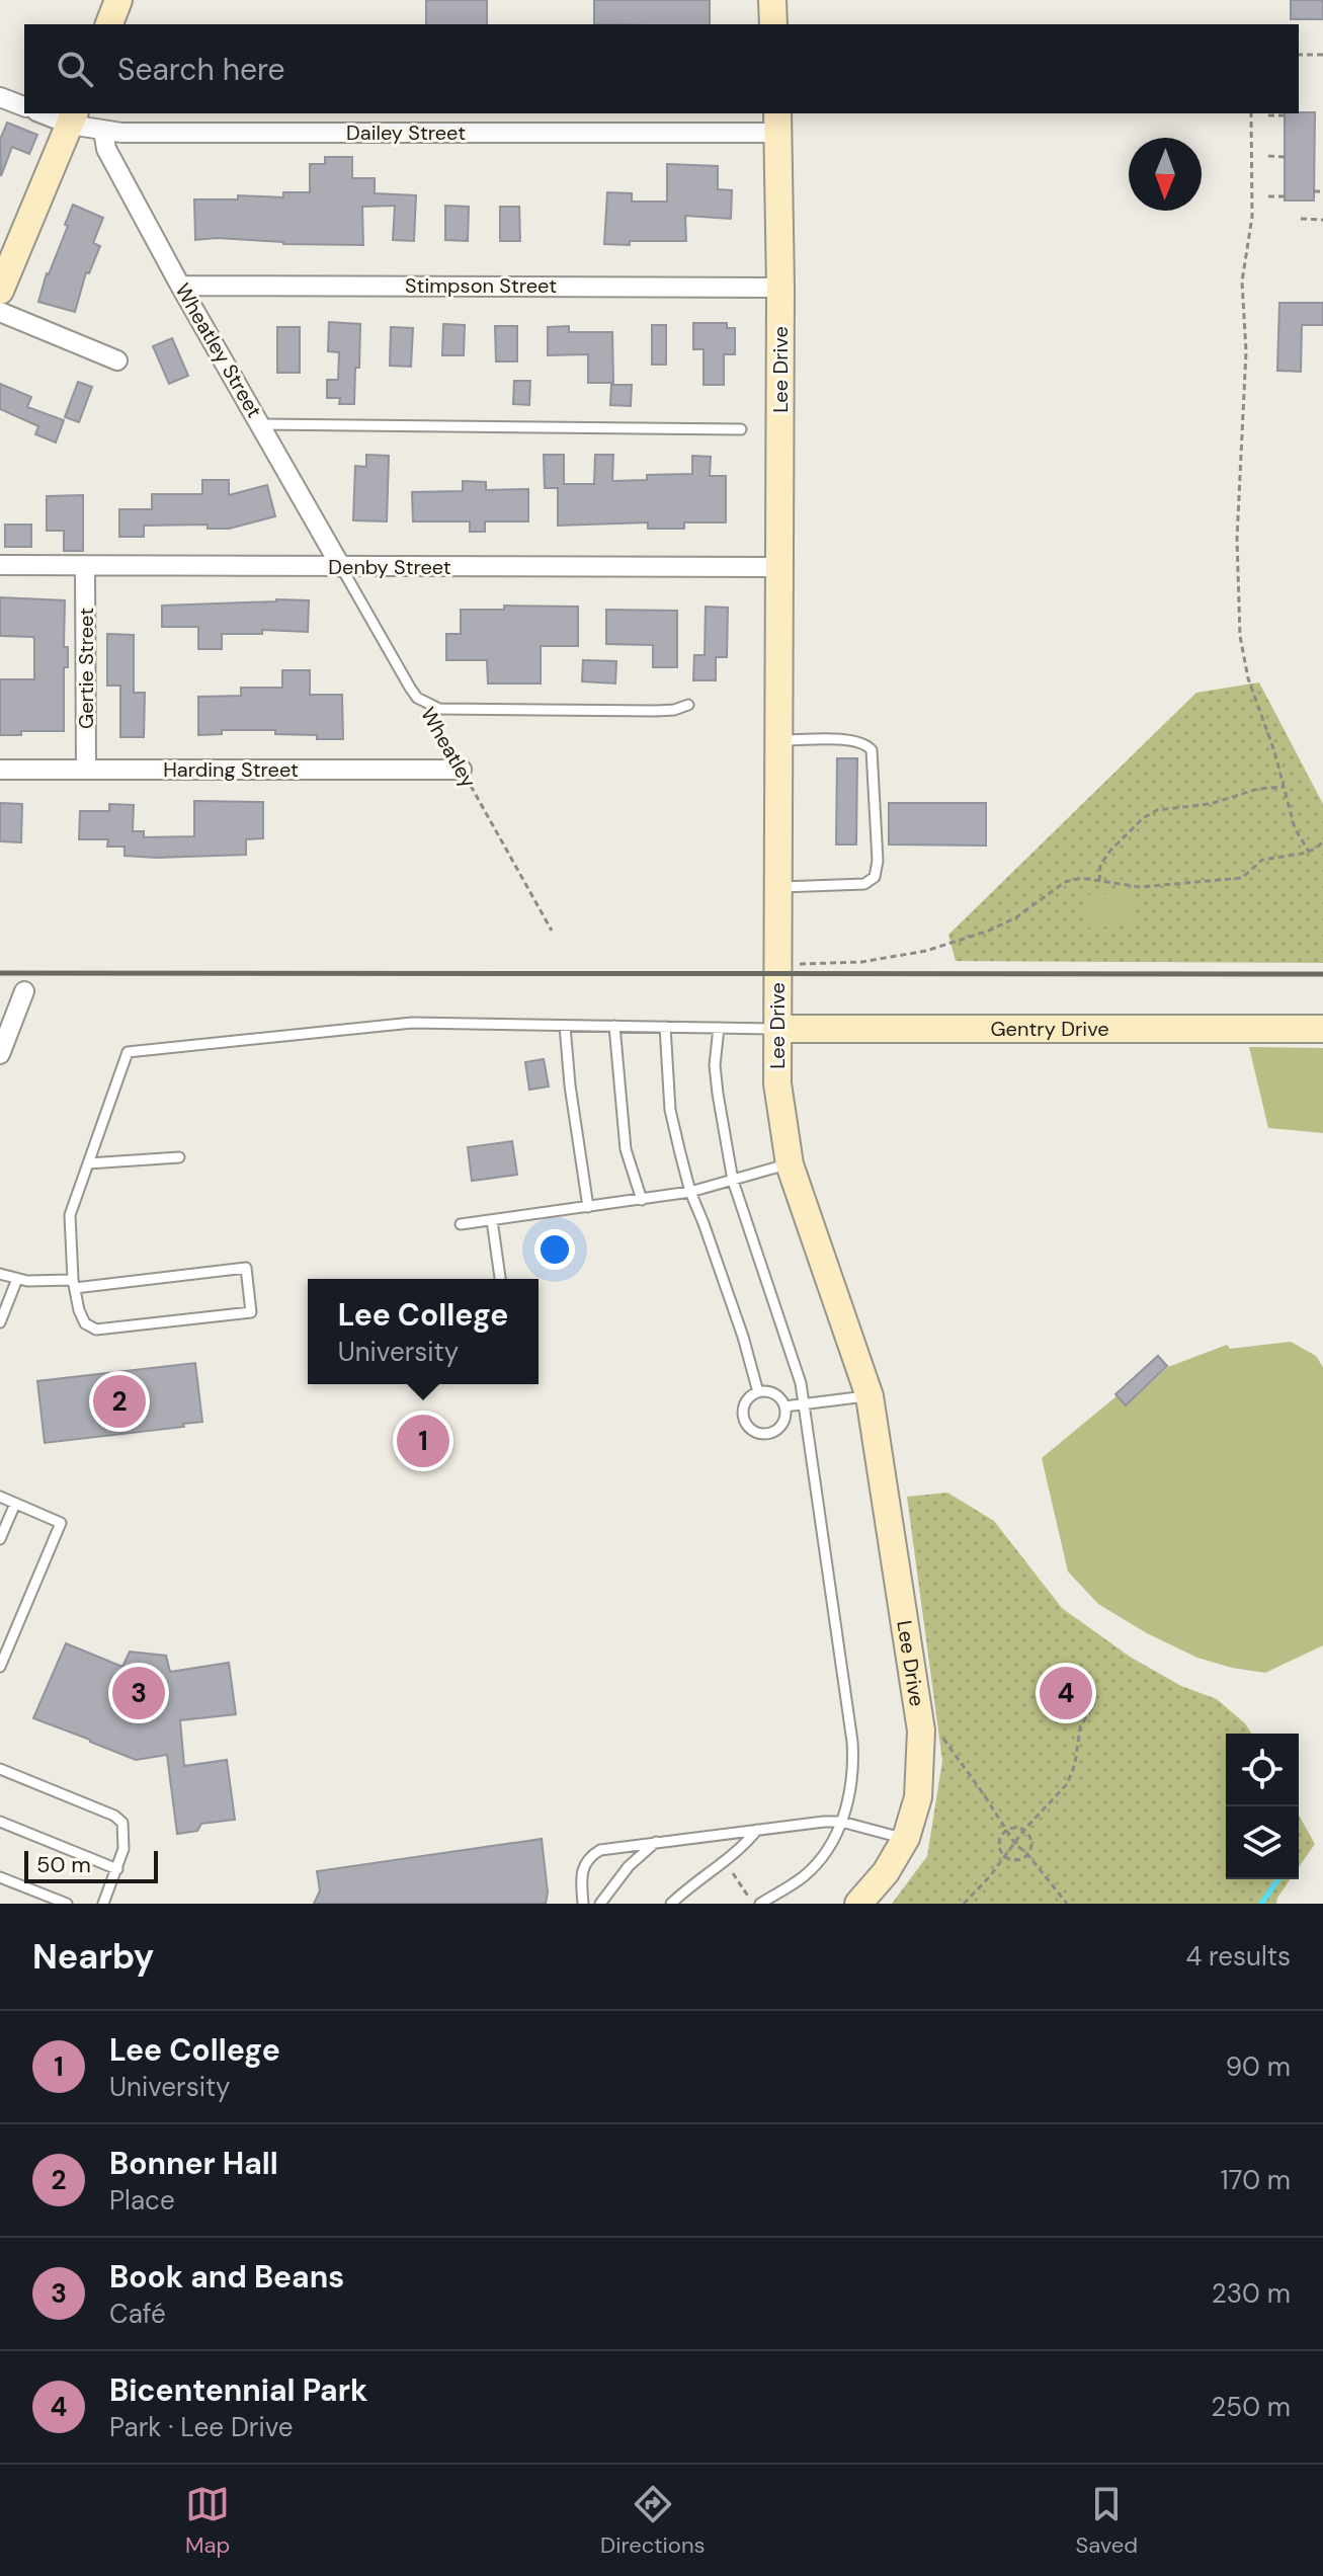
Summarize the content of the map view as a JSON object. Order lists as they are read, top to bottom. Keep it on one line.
{"streets":{"main road":["Lee Drive","Gentry Drive"],"street":["Dailey Street","Stimpson Street","Wheatley Street","Denby Street","Gertie Street","Harding Street"],"lane":["Wheatley"]},"crossings":[["Dailey Street","Wheatley Street"],["Dailey Street","Lee Drive"],["Stimpson Street","Wheatley Street"],["Stimpson Street","Lee Drive"],["Wheatley Street","Denby Street"],["Wheatley Street","Wheatley"],["Lee Drive","Denby Street"],["Lee Drive","Gentry Drive"],["Denby Street","Gertie Street"],["Denby Street","Wheatley"],["Gertie Street","Harding Street"],["Wheatley","Harding Street"]],"scale_bar":"50 m","north":"bottom","page":{"search":"Search here","popup":["Lee College","University"],"pins":["2","1","3","4"],"scale":"50 m","heading":["Nearby","4 results"],"list":[{"mark":"1","name":"Lee College","note":"University","value":"90 m"},{"mark":"2","name":"Bonner Hall","note":"Place","value":"170 m"},{"mark":"3","name":"Book and Beans","note":"Café","value":"230 m"},{"mark":"4","name":"Bicentennial Park","note":"Park · Lee Drive","value":"250 m"}],"nav":["Map","Directions","Saved"]}}
